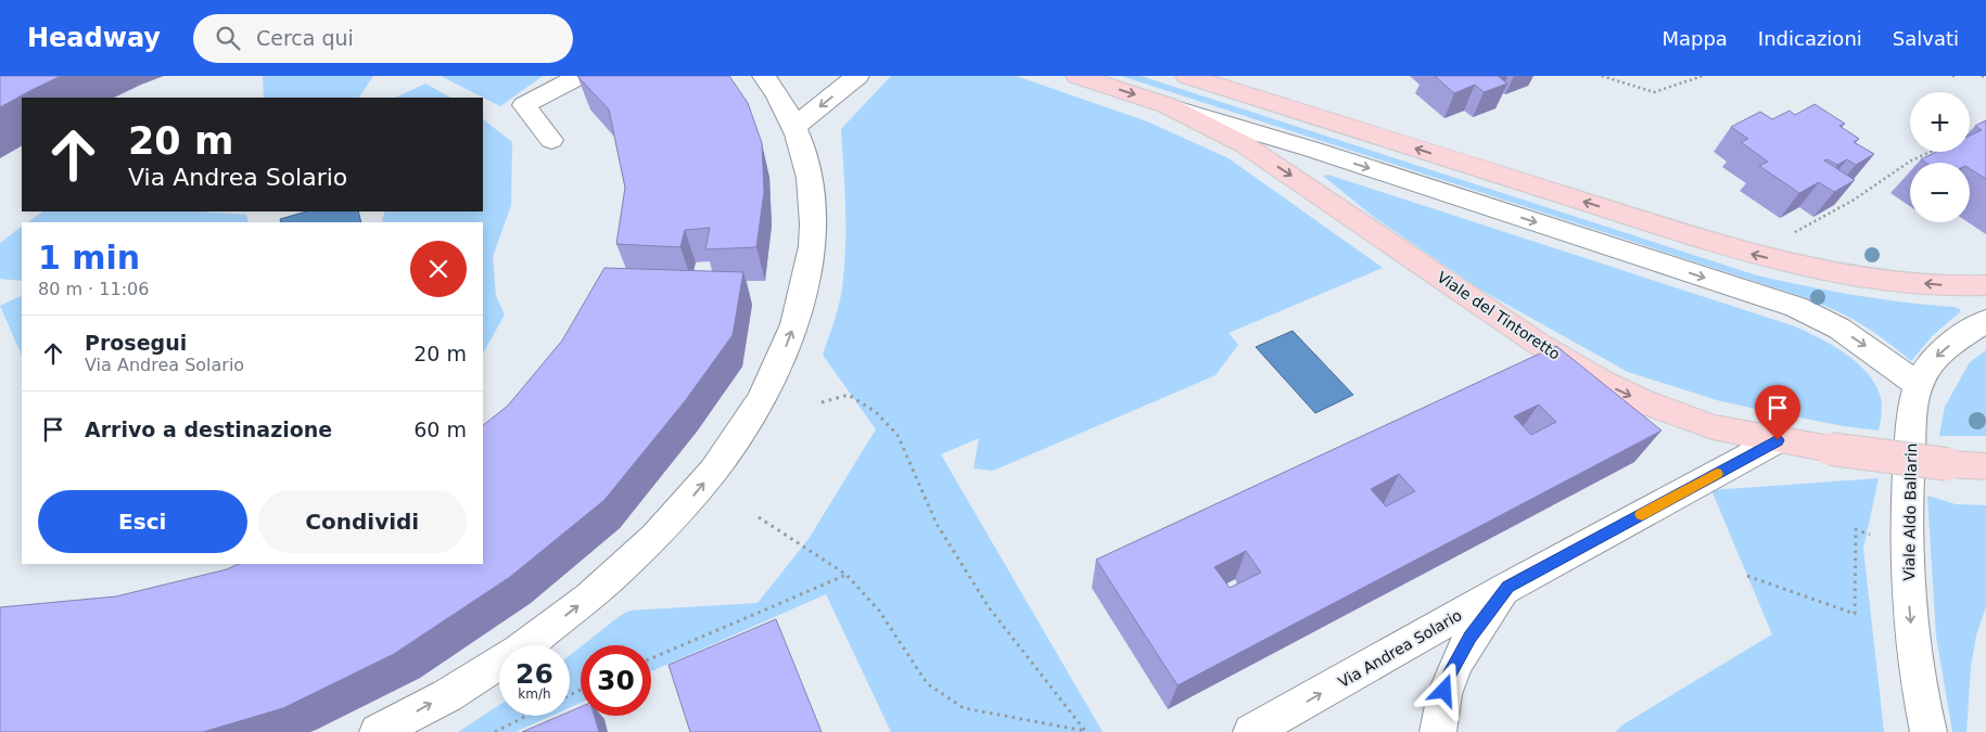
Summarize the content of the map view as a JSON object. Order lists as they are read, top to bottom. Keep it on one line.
{"streets":{"main road":["Viale del Tintoretto"],"street":["Viale Aldo Ballarin","Via Andrea Solario"]},"crossings":[["Viale del Tintoretto","Via Andrea Solario"]],"one_way":["Viale Aldo Ballarin","Via Andrea Solario"],"page":{"header":"Headway","search":"Cerca qui","nav":["Mappa","Indicazioni","Salvati"],"map_buttons":["+","−"],"turn":["20 m","Via Andrea Solario"],"heading":["1 min","80 m · 11:06"],"list":[{"name":"Prosegui","note":"Via Andrea Solario","value":"20 m"},{"name":"Arrivo a destinazione","value":"60 m"}],"buttons":["Esci","Condividi"],"speed":"26 km/h","limit":"30"}}
